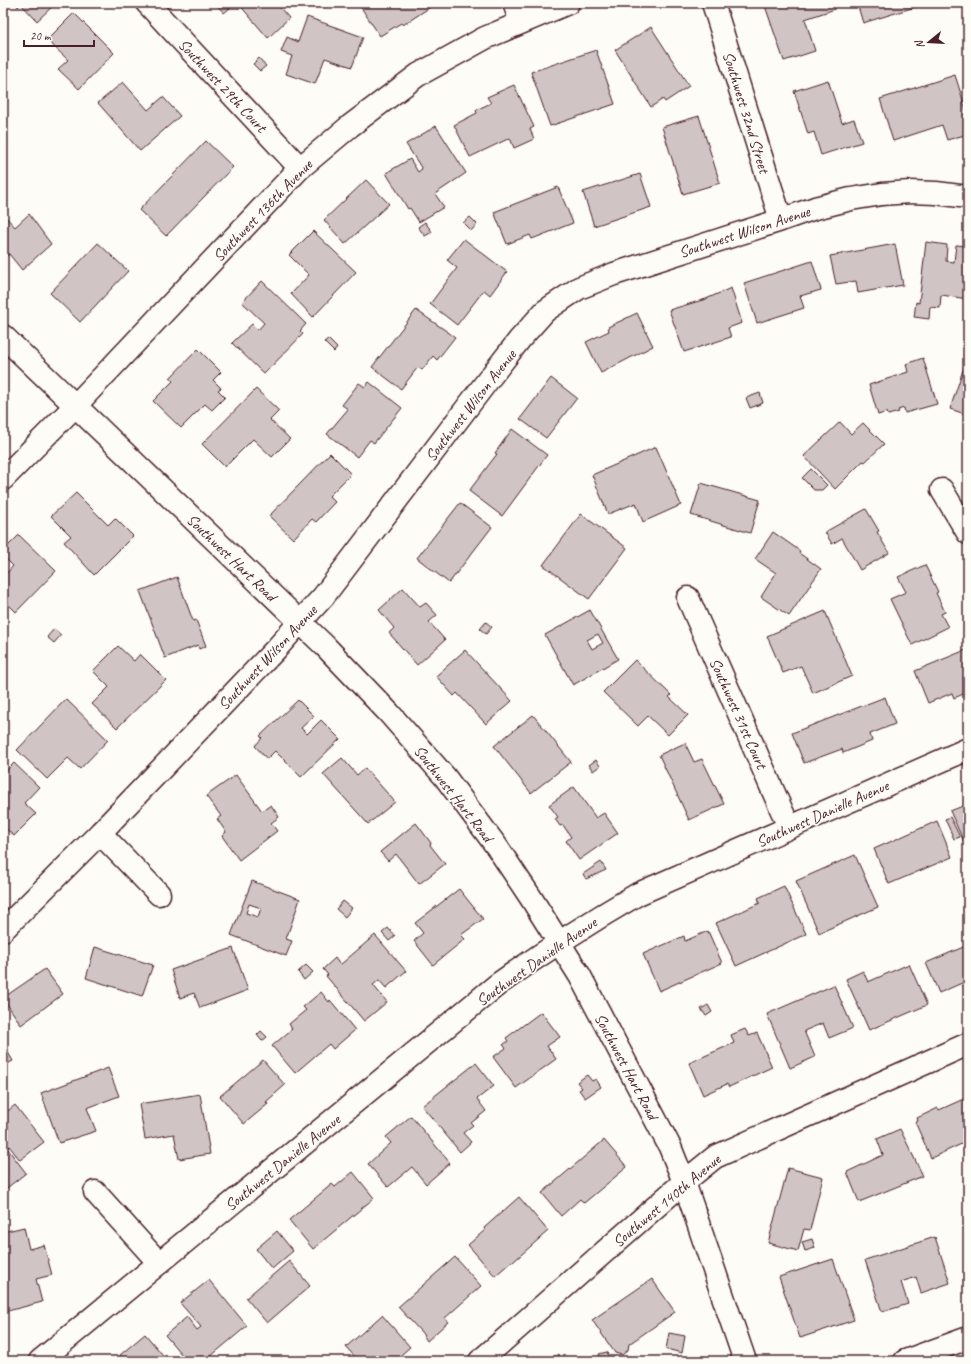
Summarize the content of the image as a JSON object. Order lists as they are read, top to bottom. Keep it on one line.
{"streets":{"street":["Southwest 29th Court","Southwest 32nd Street","Southwest 136th Avenue","Southwest Wilson Avenue","Southwest Hart Road","Southwest 31st Court","Southwest Danielle Avenue","Southwest 140th Avenue"]},"crossings":[["Southwest 29th Court","Southwest 136th Avenue"],["Southwest 32nd Street","Southwest Wilson Avenue"],["Southwest 136th Avenue","Southwest Hart Road"],["Southwest Wilson Avenue","Southwest Hart Road"],["Southwest Hart Road","Southwest Danielle Avenue"],["Southwest Hart Road","Southwest 140th Avenue"],["Southwest 31st Court","Southwest Danielle Avenue"]],"scale_bar":"20 m","north":"left"}
